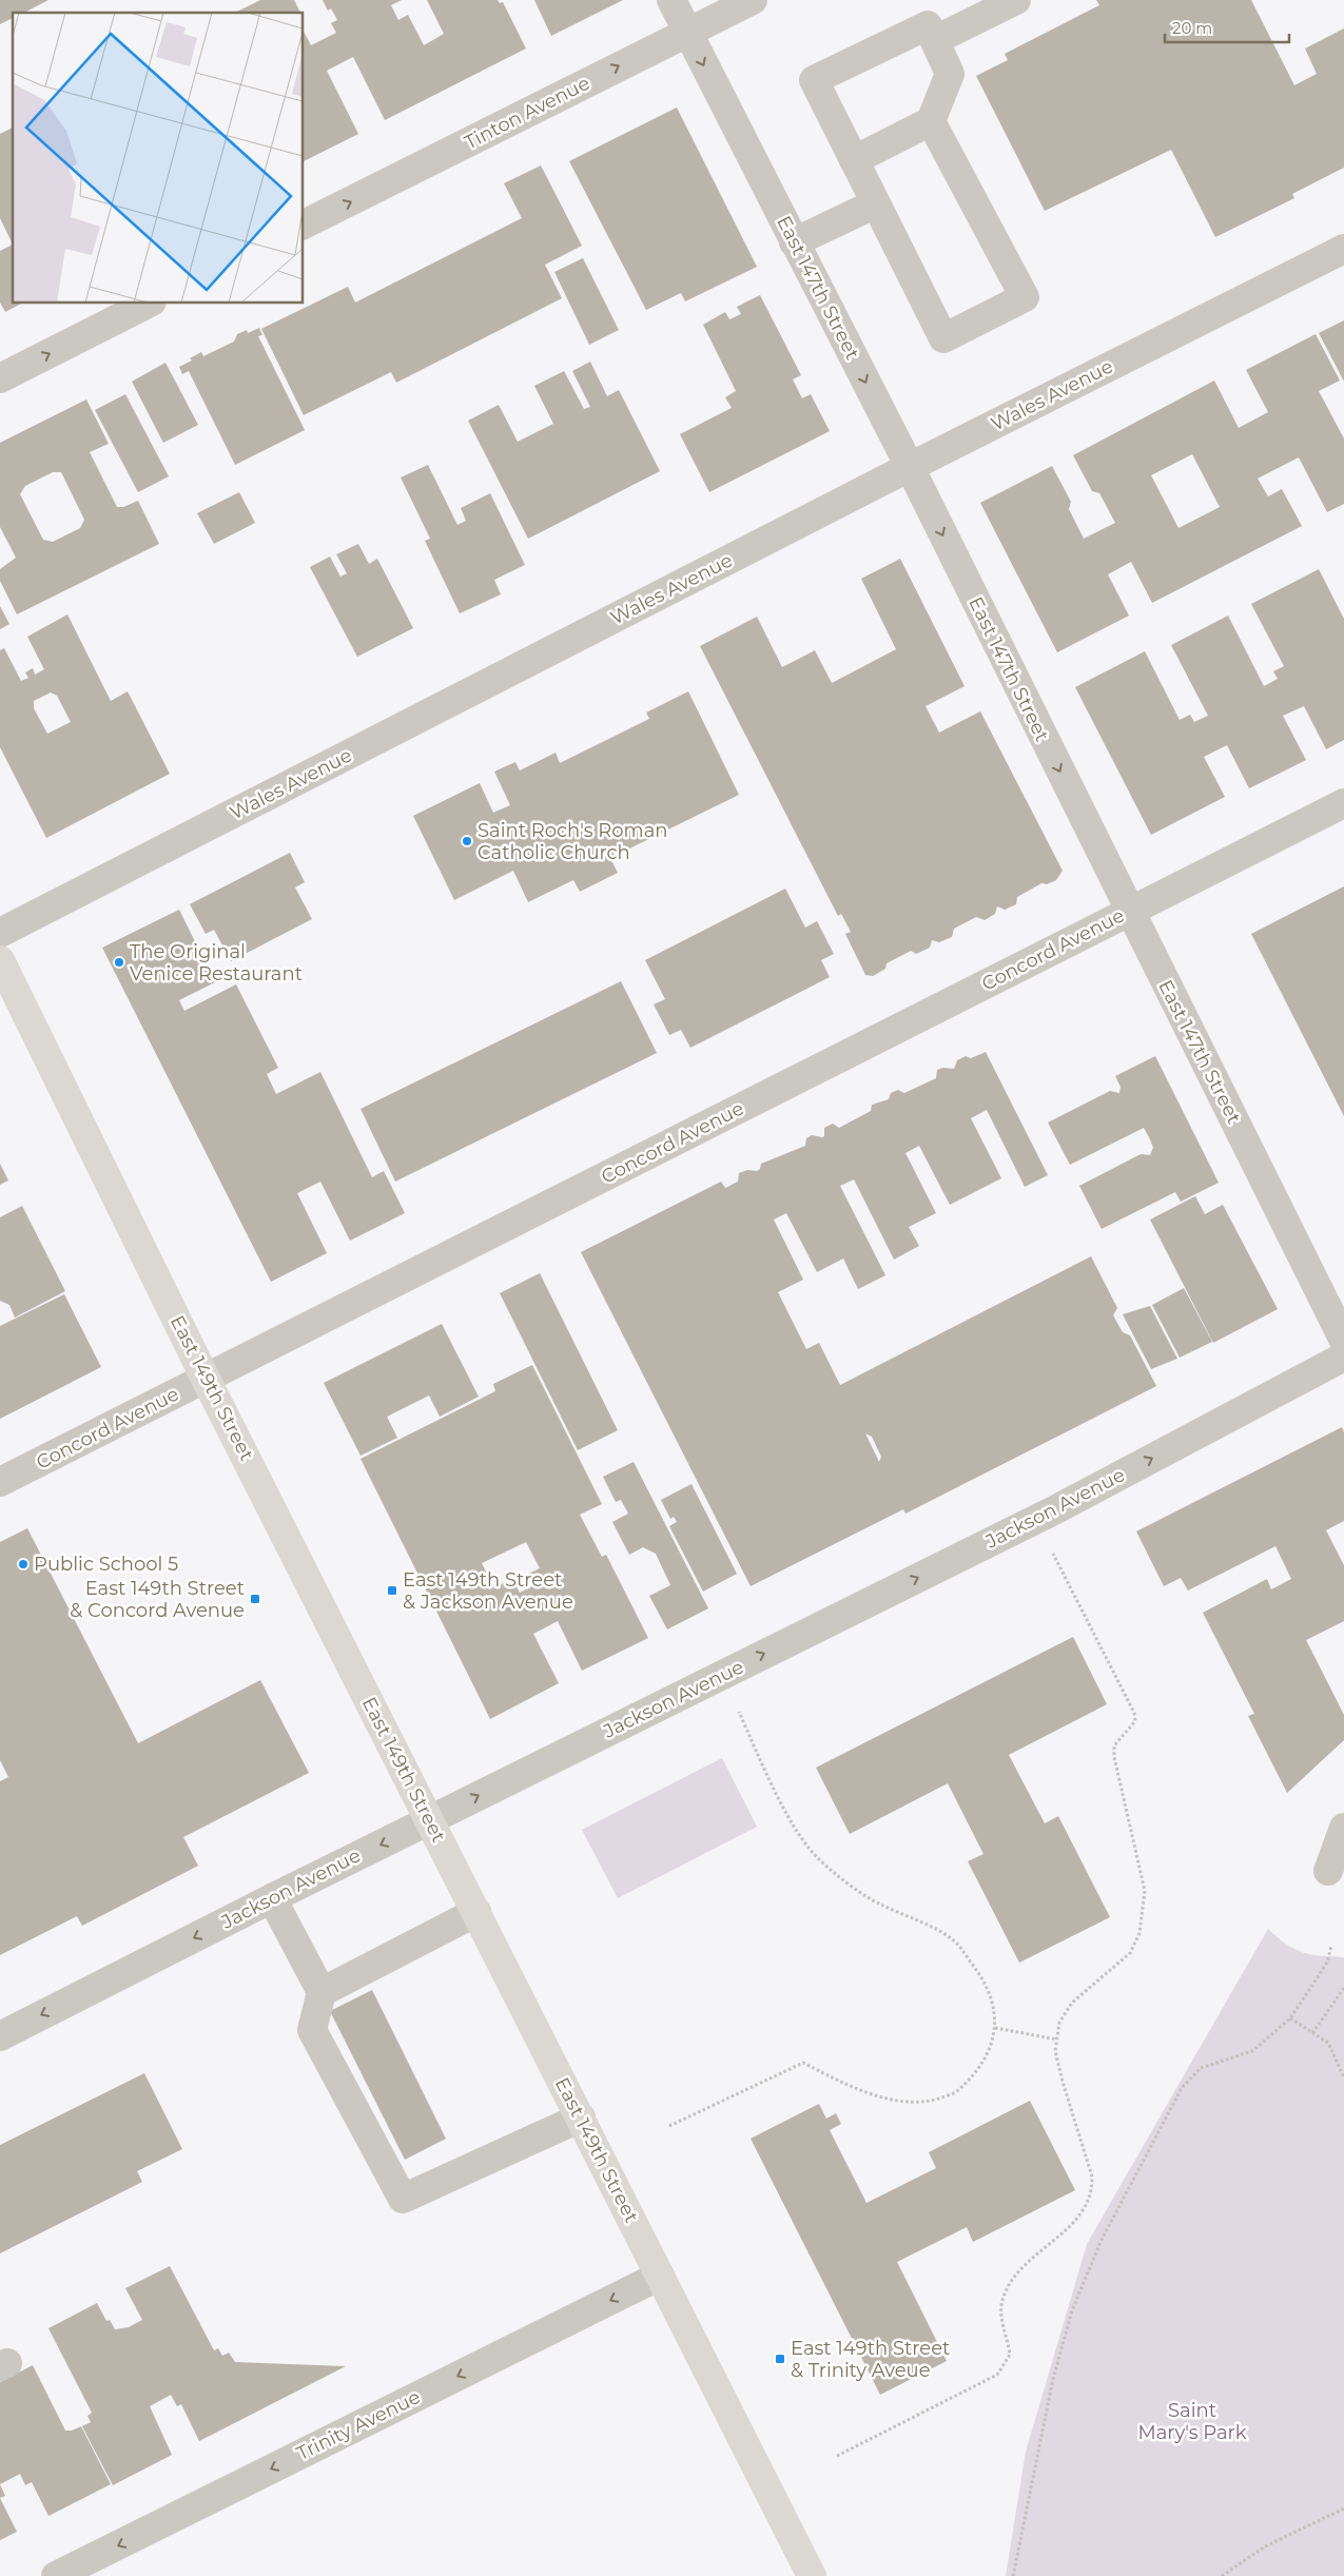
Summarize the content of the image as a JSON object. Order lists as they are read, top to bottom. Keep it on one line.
{"streets":{"main road":["East 149th Street"],"street":["Tinton Avenue","East 147th Street","Wales Avenue","Concord Avenue","Jackson Avenue","Trinity Avenue"]},"crossings":[["Tinton Avenue","East 147th Street"],["East 147th Street","Wales Avenue"],["East 147th Street","Concord Avenue"],["Concord Avenue","East 149th Street"],["East 149th Street","Jackson Avenue"],["East 149th Street","Trinity Avenue"]],"one_way":["Tinton Avenue","East 147th Street","Trinity Avenue"],"parks":["Saint Mary's Park"],"places":{"other":["Saint Roch's Roman Catholic Church","The Original Venice Restaurant","Public School 5"],"transit":["East 149th Street & Jackson Avenue","East 149th Street & Concord Avenue","East 149th Street & Trinity Aveue"]},"scale_bar":"20 m"}
